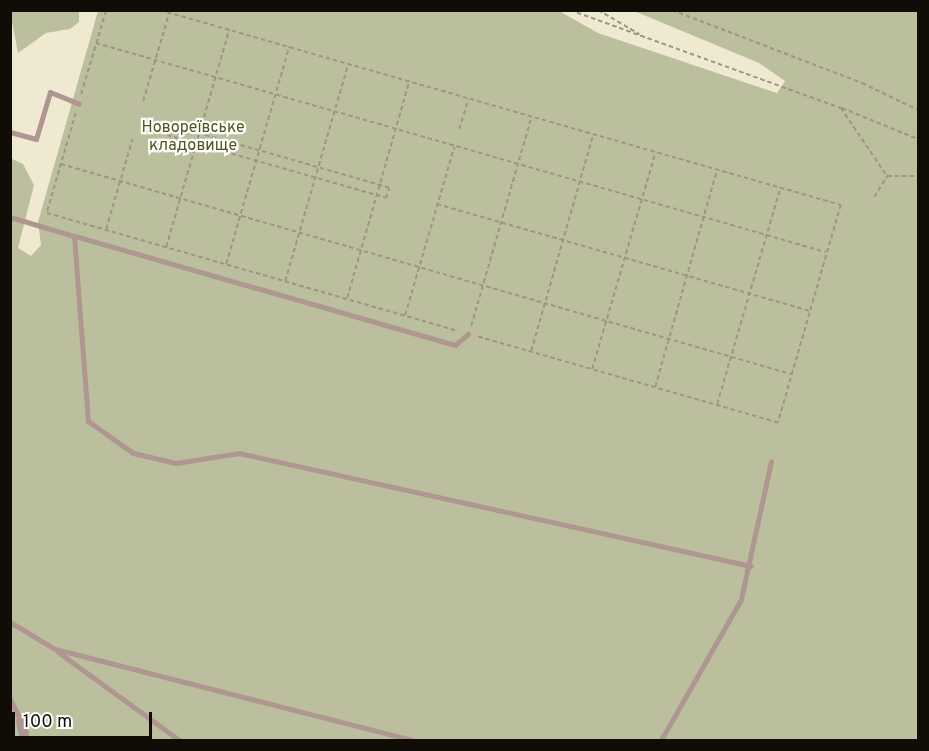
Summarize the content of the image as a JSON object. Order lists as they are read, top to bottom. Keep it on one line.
{"parks":["Новореївське кладовище"],"scale_bar":"100 m"}
